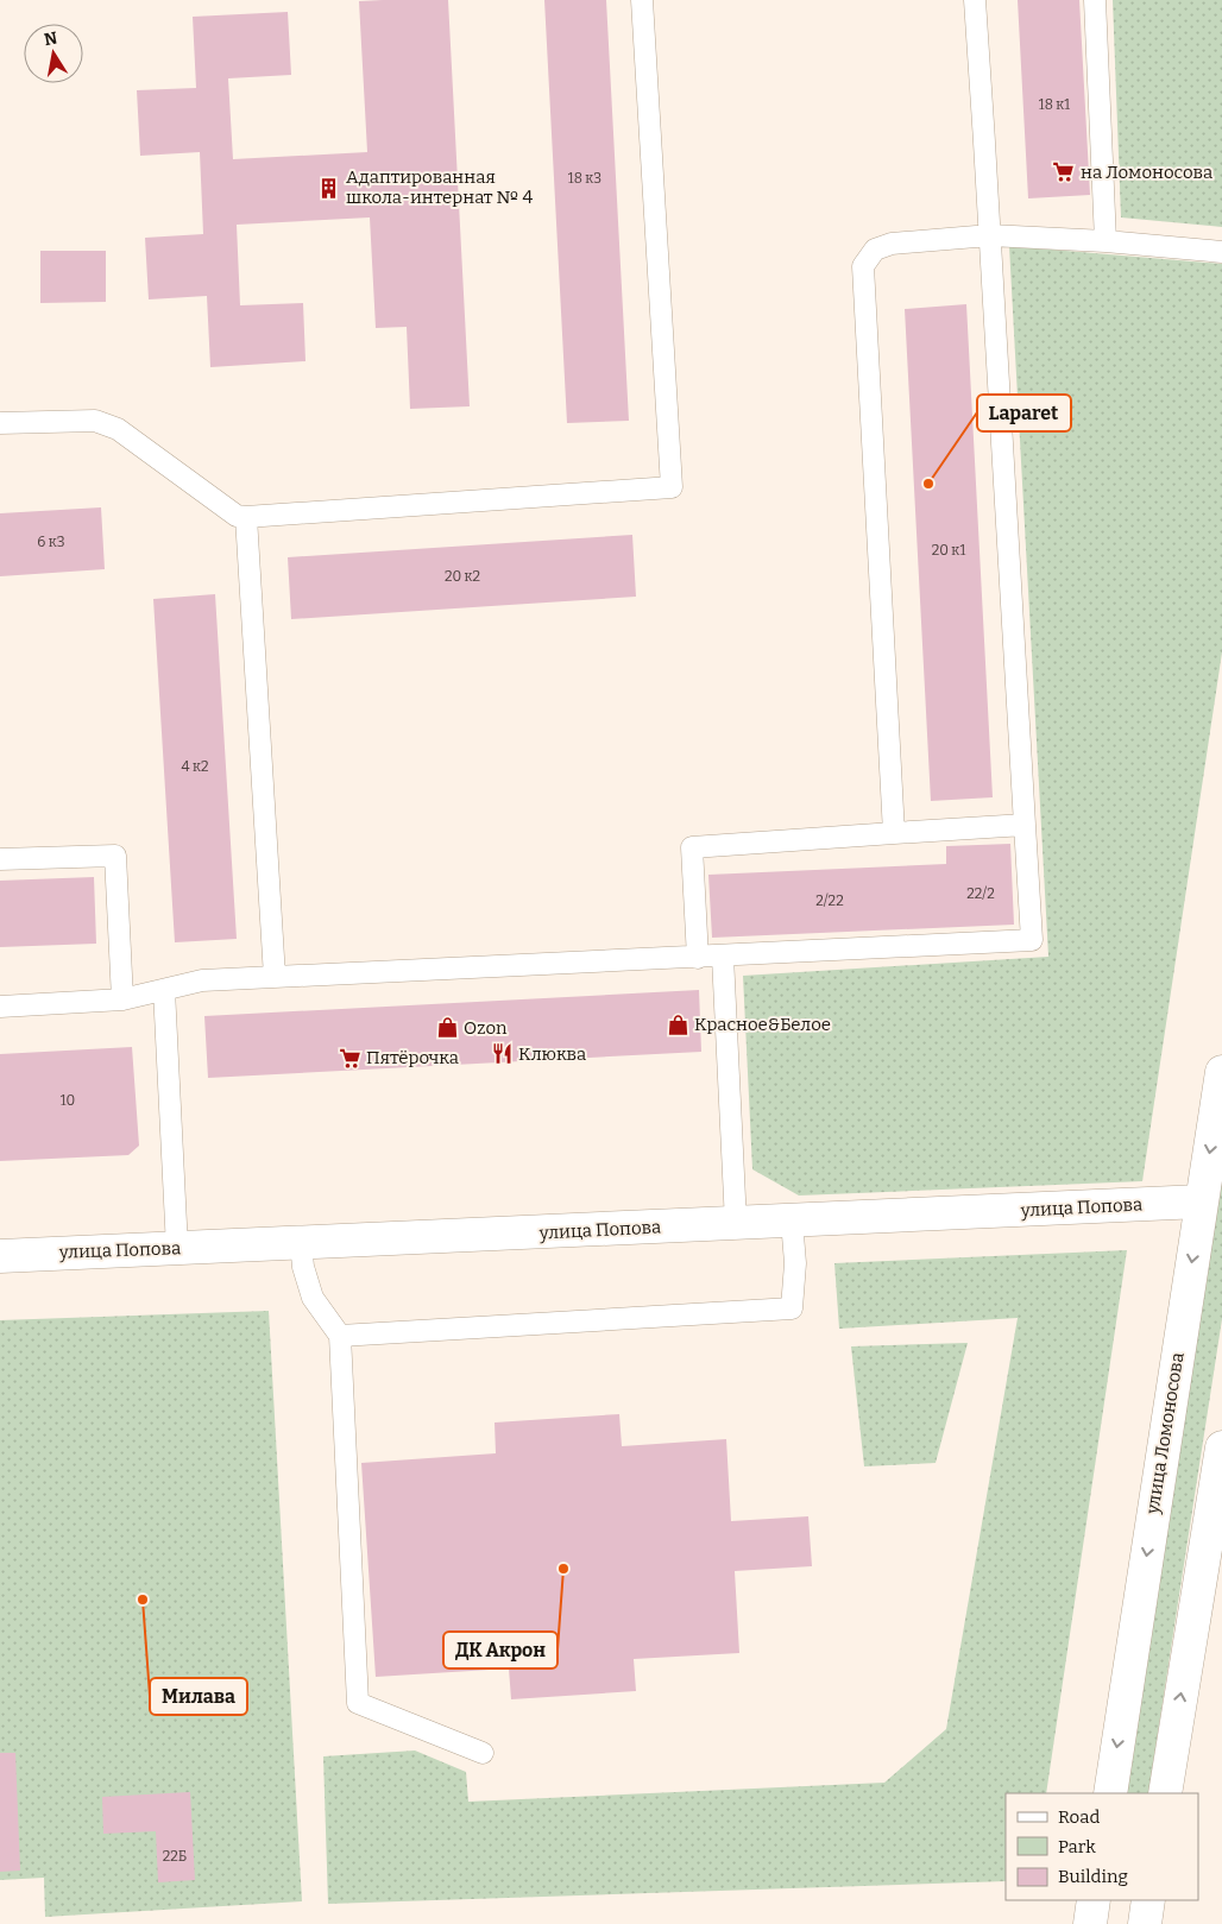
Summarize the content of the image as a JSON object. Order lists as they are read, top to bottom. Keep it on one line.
{"streets":{"street":["улица Попова","улица Ломоносова"]},"crossings":[["улица Попова","улица Ломоносова"]],"places":{"supermarket":["на Ломоносова","Пятёрочка"],"building":["Адаптированная школа-интернат № 4"],"other":["Laparet","ДК Акрон","Милава"],"shop":["Красное&Белое","Ozon"],"restaurant":["Клюква"]},"house_numbers":["18 к1","18 к3","6 к3","20 к1","20 к2","4 к2","22/2","2/22","10","22Б"],"legend":["Road","Park","Building"],"north":"top"}
